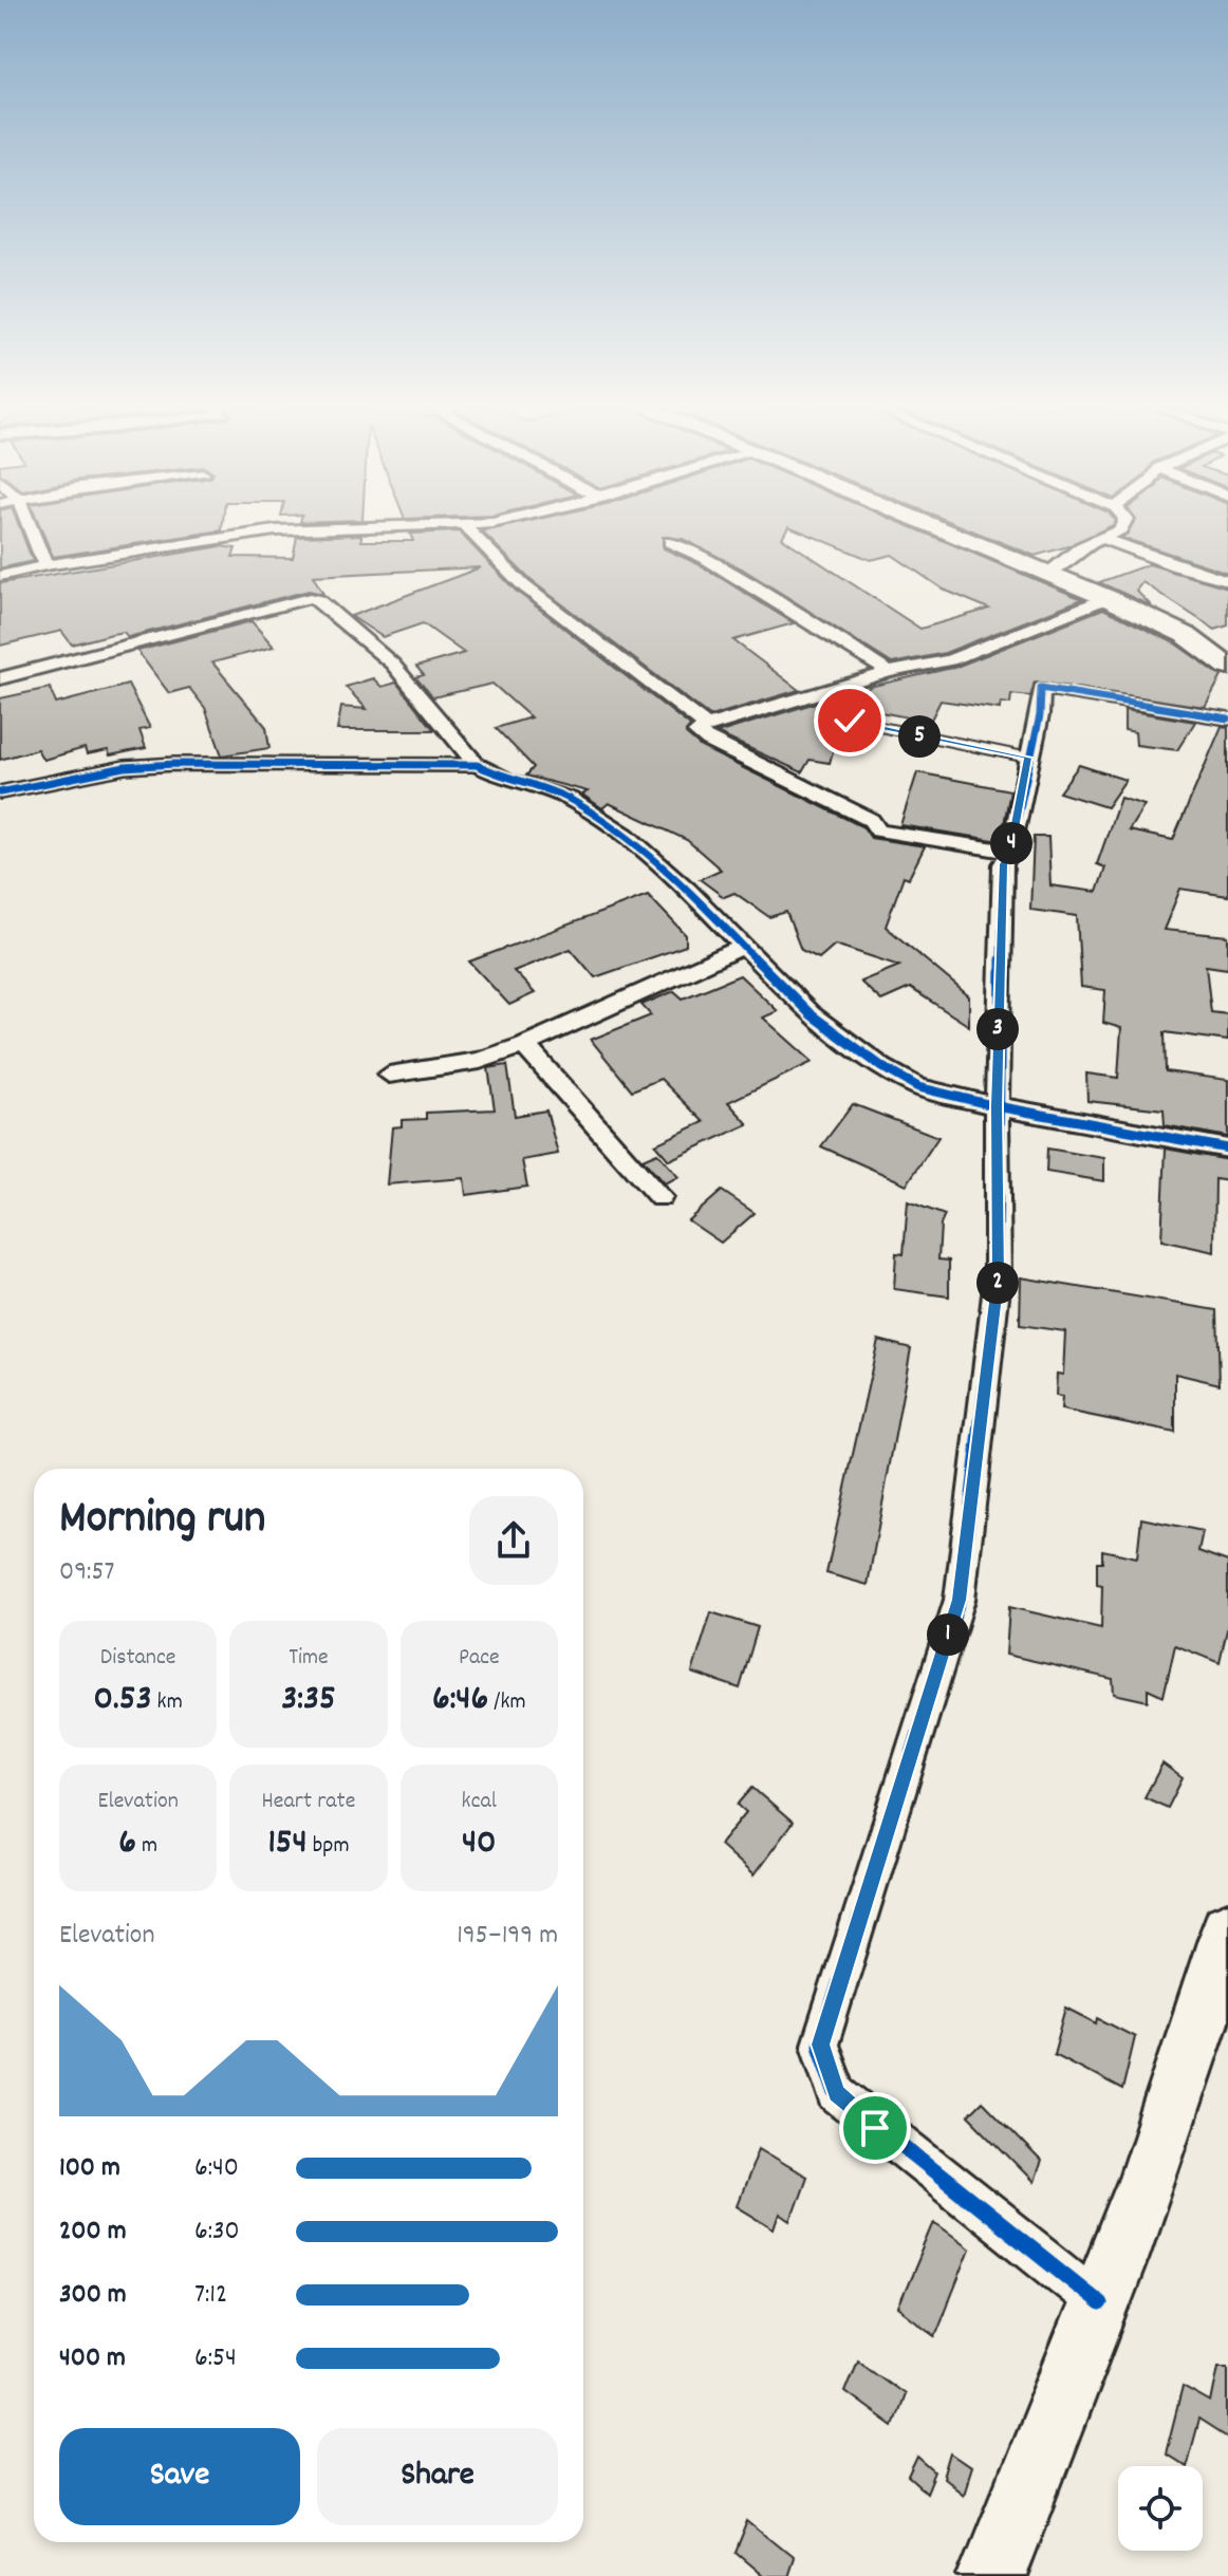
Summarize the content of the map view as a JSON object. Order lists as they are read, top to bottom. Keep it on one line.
{"page":{"pins":["5","4","3","2","1"],"heading":["Morning run","09:57"],"stats":[["Distance","0.53 km"],["Time","3:35"],["Pace","6:46 /km"],["Elevation","6 m"],["Heart rate","154 bpm"],["kcal","40"]],"chart":["Elevation","195–199 m"],"list":[{"name":"100 m","note":"6:40"},{"name":"200 m","note":"6:30"},{"name":"300 m","note":"7:12"},{"name":"400 m","note":"6:54"}],"buttons":["Save","Share"]}}
